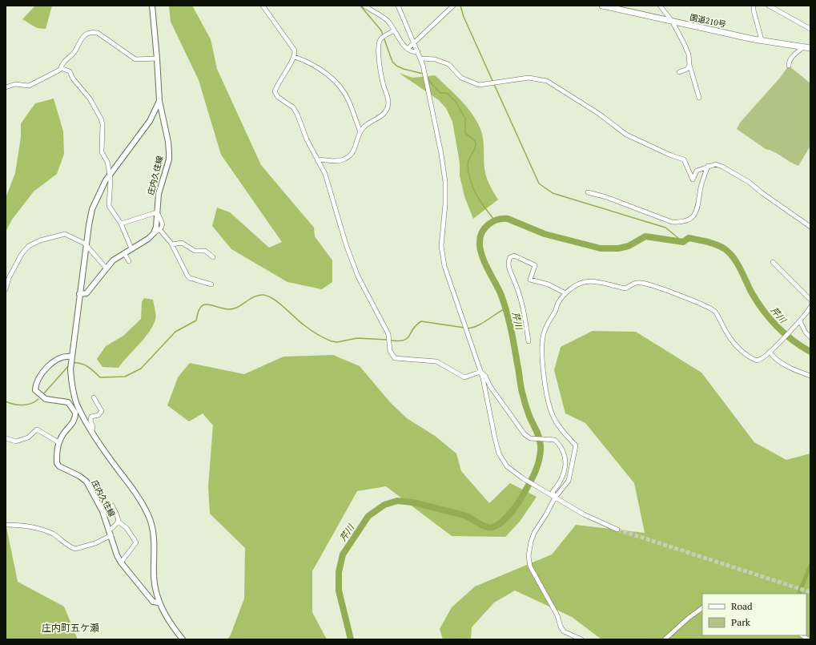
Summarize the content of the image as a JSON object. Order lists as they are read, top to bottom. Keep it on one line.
{"streets":{"highway":["国道210号"],"main road":["庄内久住線"]},"districts":["庄内町五ケ瀬"],"water":["芹川"],"legend":["Road","Park"]}
